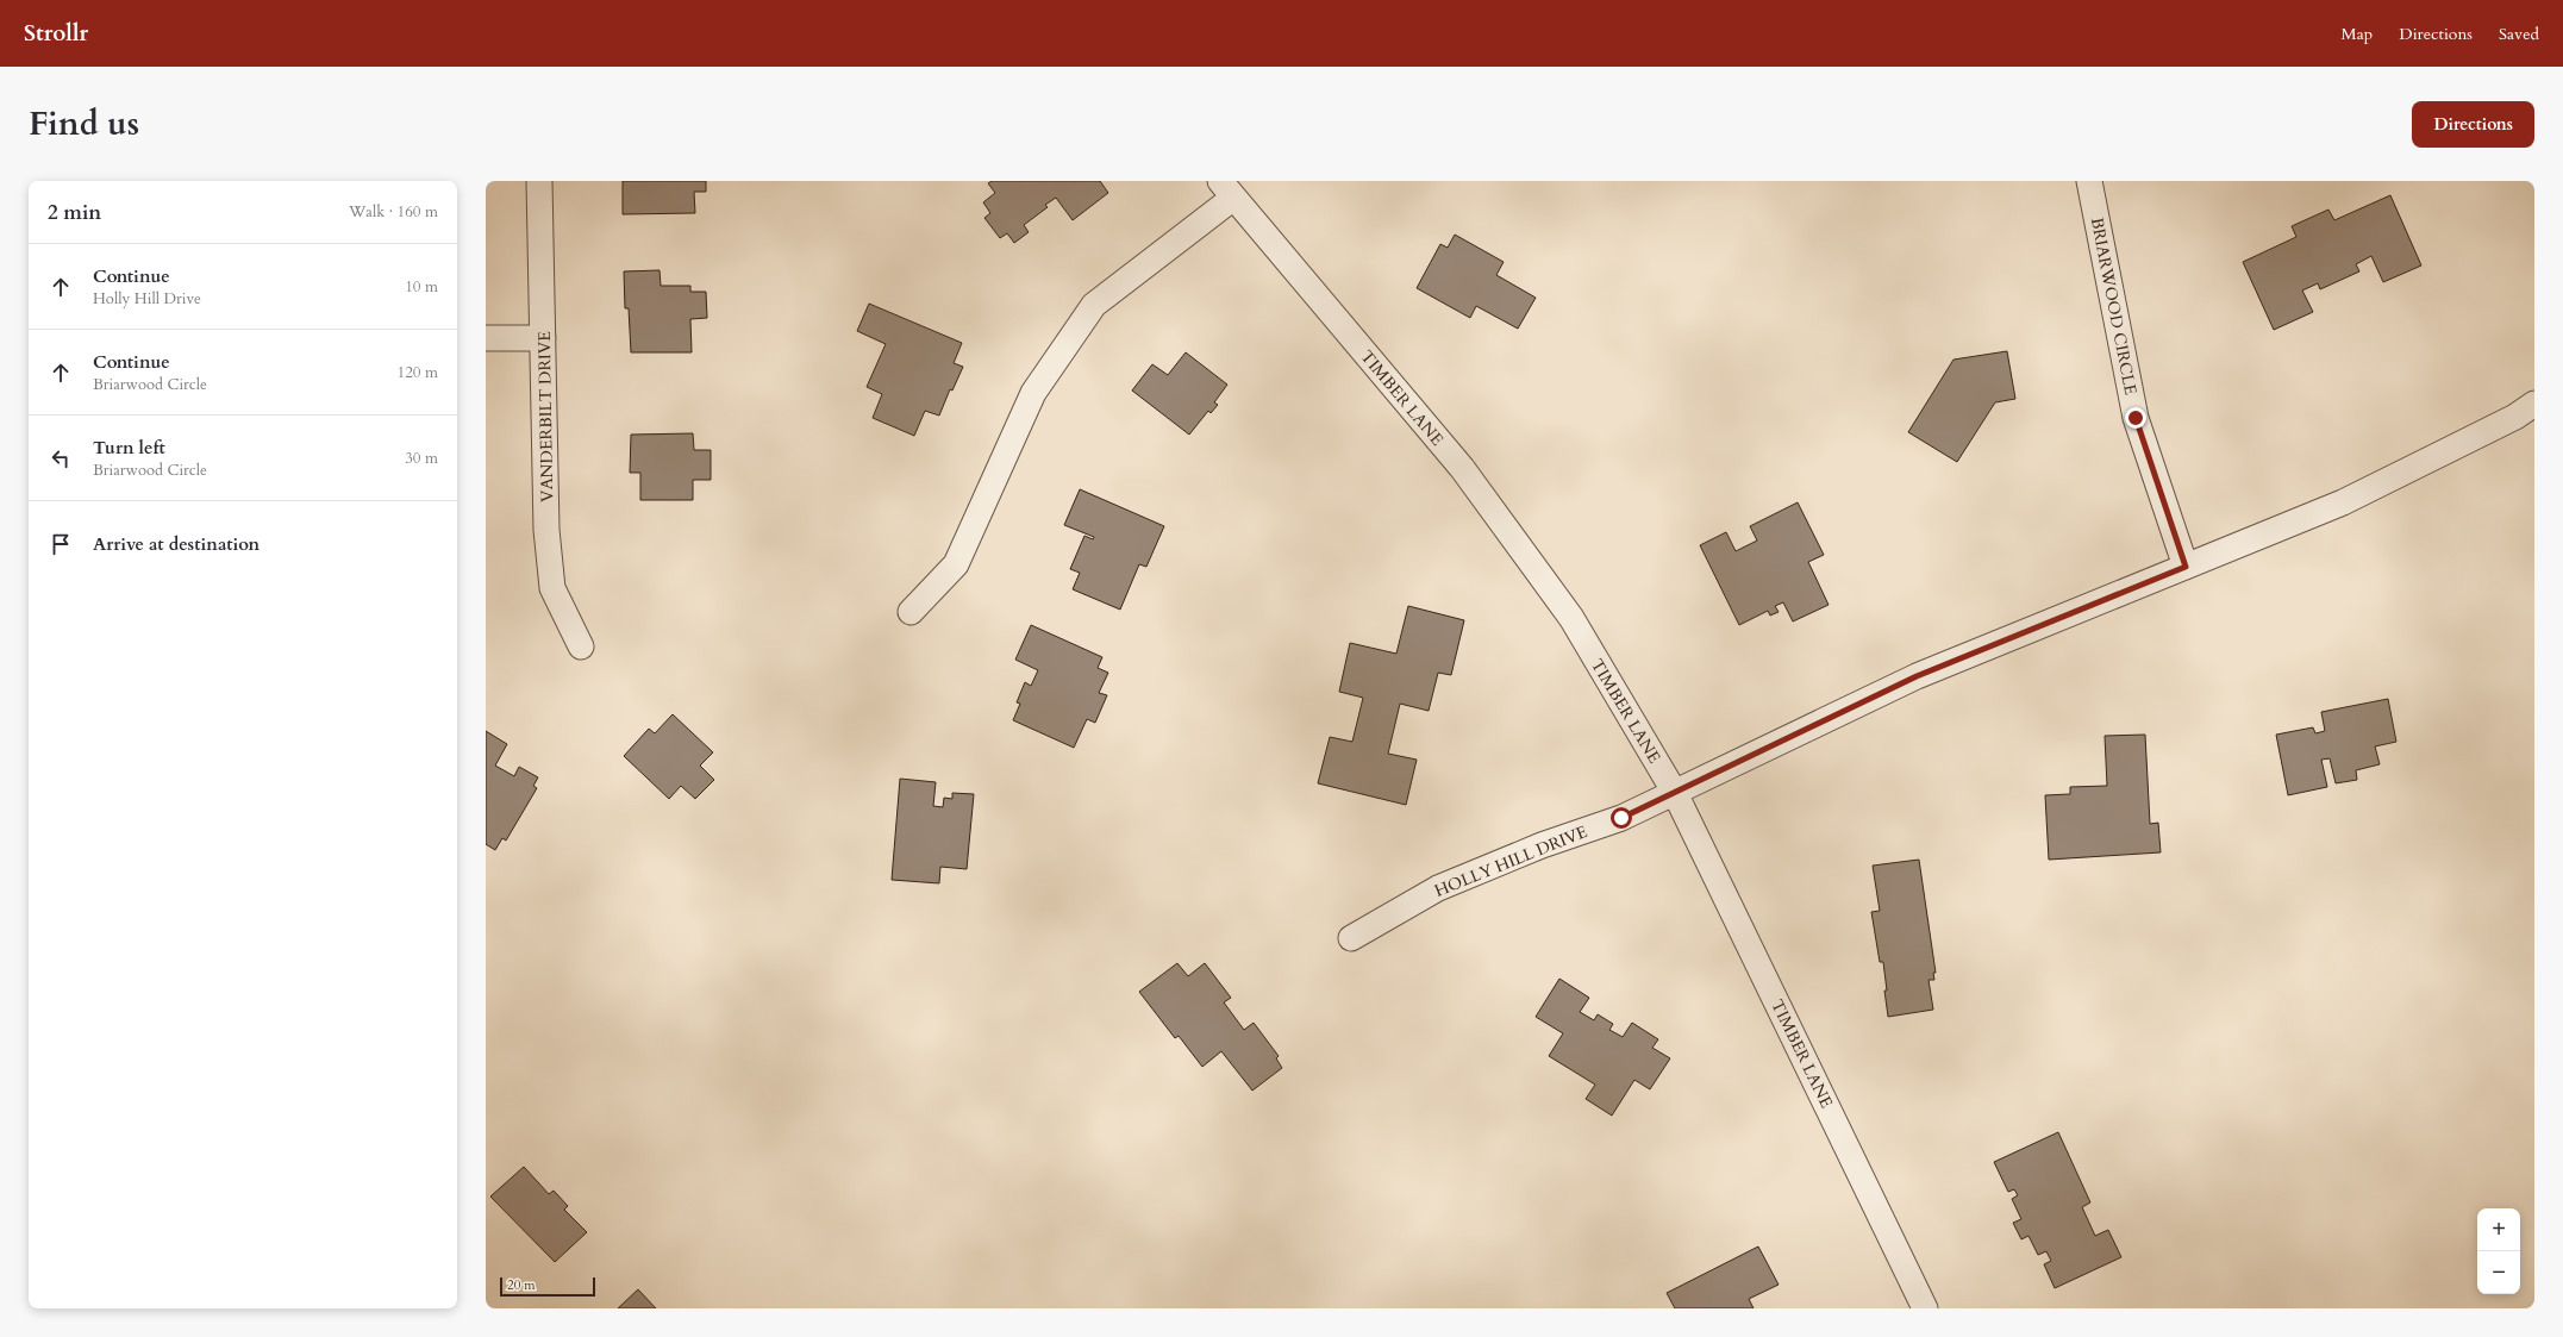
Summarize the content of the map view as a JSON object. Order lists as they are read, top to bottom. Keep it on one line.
{"streets":{"street":["BRIARWOOD CIRCLE","TIMBER LANE","VANDERBILT DRIVE","HOLLY HILL DRIVE"]},"crossings":[["TIMBER LANE","HOLLY HILL DRIVE"]],"scale_bar":"20 m","page":{"header":"Strollr","nav":["Map","Directions","Saved"],"title":"Find us","buttons":"Directions","heading":["2 min","Walk · 160 m"],"list":[["Continue","Holly Hill Drive","10 m"],["Continue","Briarwood Circle","120 m"],["Turn left","Briarwood Circle","30 m"],"Arrive at destination"],"map_buttons":["+","−"],"scale":"20 m"}}
